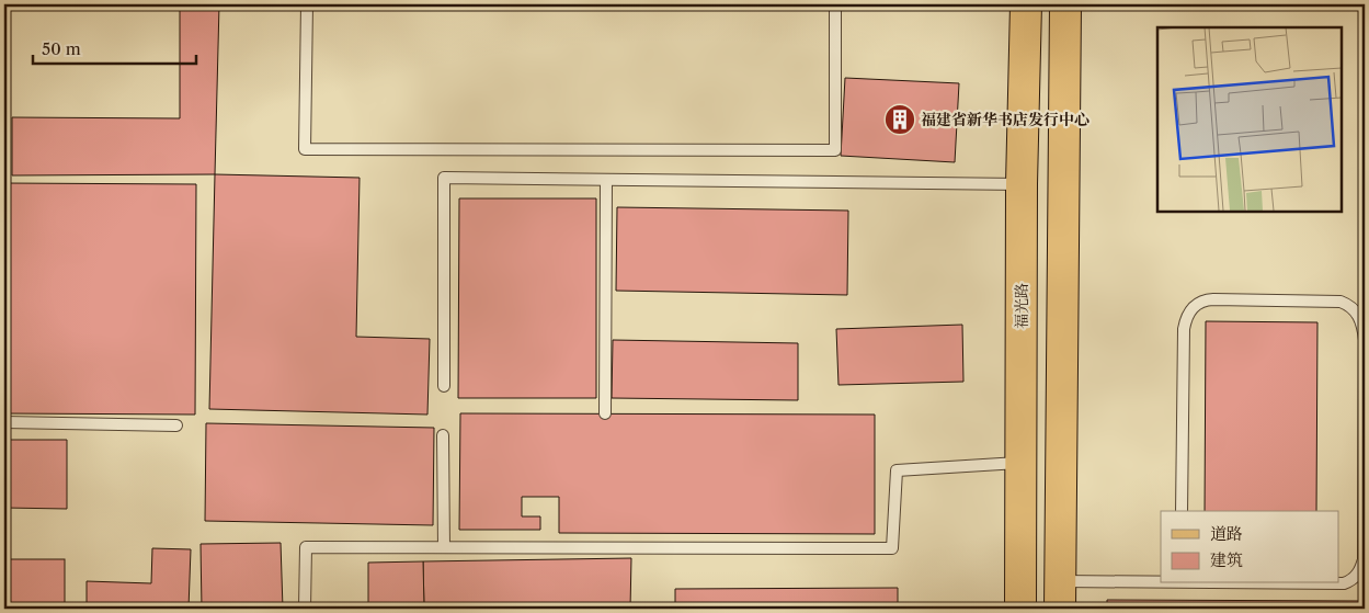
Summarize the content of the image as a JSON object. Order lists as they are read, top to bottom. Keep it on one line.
{"streets":{"main road":["福光路"]},"places":{"building":["福建省新华书店发行中心"]},"legend":["道路","建筑"],"scale_bar":"50 m"}
